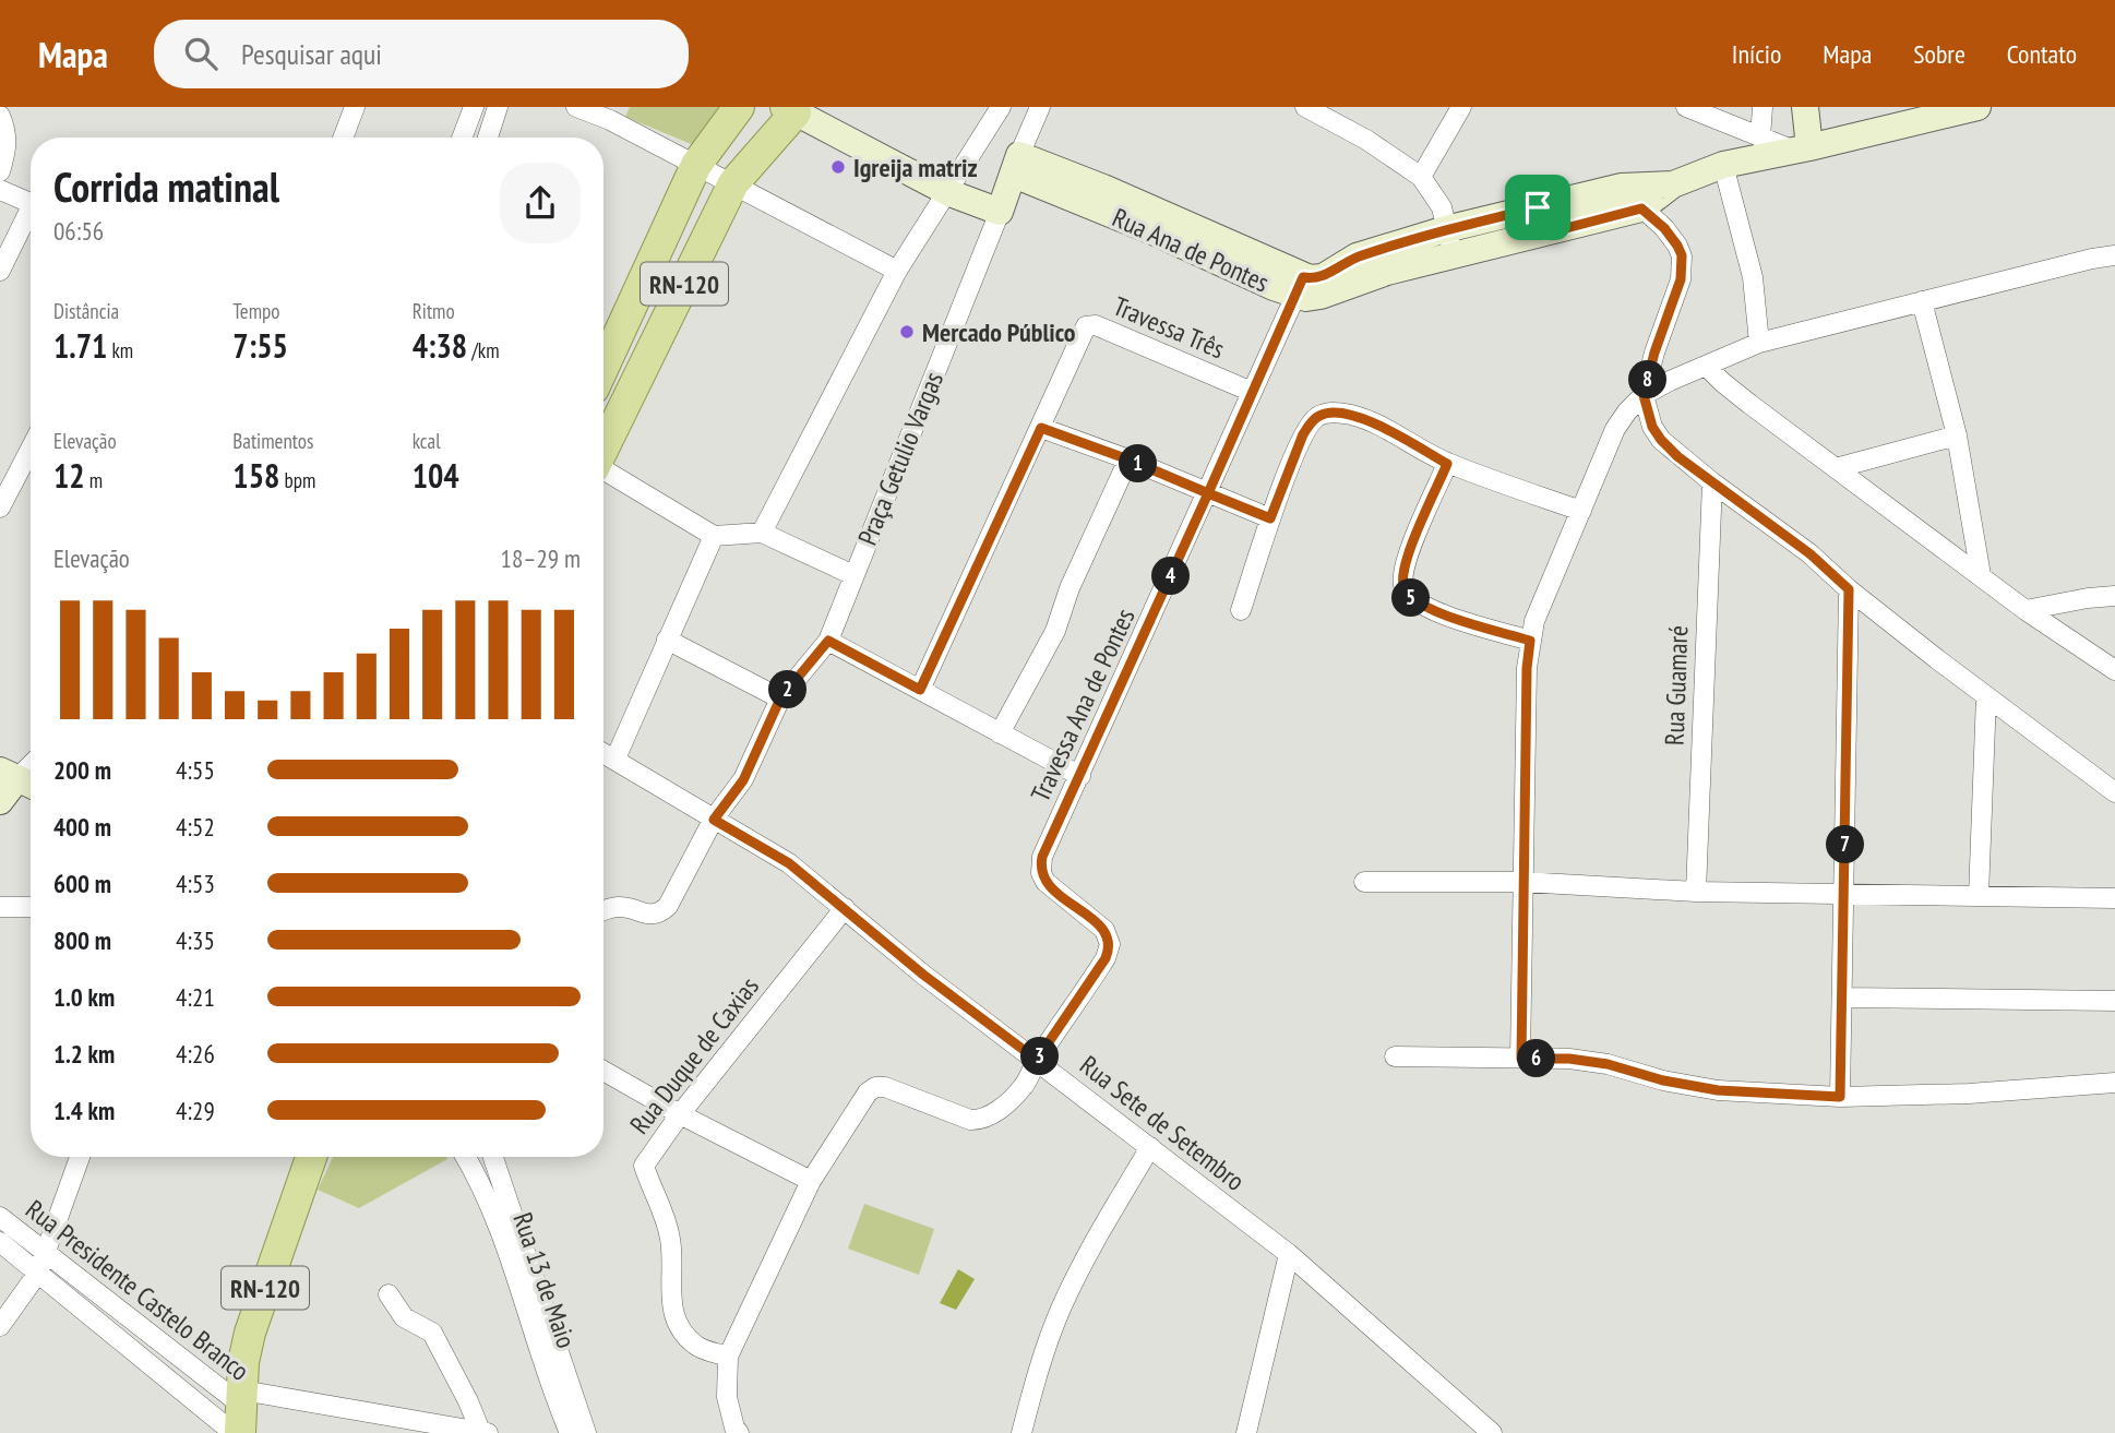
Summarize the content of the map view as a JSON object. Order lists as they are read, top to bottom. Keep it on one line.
{"streets":{"main road":["Rua Ana de Pontes","RN-120","Praça Getulio Vargas"],"street":["Travessa Três","Rua Guamaré","Travessa Ana de Pontes","Rua Duque de Caxias","Rua Sete de Setembro","Rua 13 de Maio","Rua Presidente Castelo Branco"]},"crossings":[["Rua Ana de Pontes","Praça Getulio Vargas"],["Rua Ana de Pontes","Travessa Ana de Pontes"],["RN-120","Rua Presidente Castelo Branco"],["Travessa Três","Travessa Ana de Pontes"],["Praça Getulio Vargas","Rua Sete de Setembro"],["Travessa Ana de Pontes","Rua Sete de Setembro"],["Rua Duque de Caxias","Rua Sete de Setembro"]],"places":["Igreija matriz","Mercado Público"],"page":{"header":"Mapa","search":"Pesquisar aqui","nav":["Início","Mapa","Sobre","Contato"],"heading":["Corrida matinal","06:56"],"stats":[["Distância","1.71 km"],["Tempo","7:55"],["Ritmo","4:38 /km"],["Elevação","12 m"],["Batimentos","158 bpm"],["kcal","104"]],"pins":["8","1","4","5","2","7","3","6"],"chart":["Elevação","18–29 m"],"list":[{"name":"200 m","note":"4:55"},{"name":"400 m","note":"4:52"},{"name":"600 m","note":"4:53"},{"name":"800 m","note":"4:35"},{"name":"1.0 km","note":"4:21"},{"name":"1.2 km","note":"4:26"},{"name":"1.4 km","note":"4:29"}]}}
